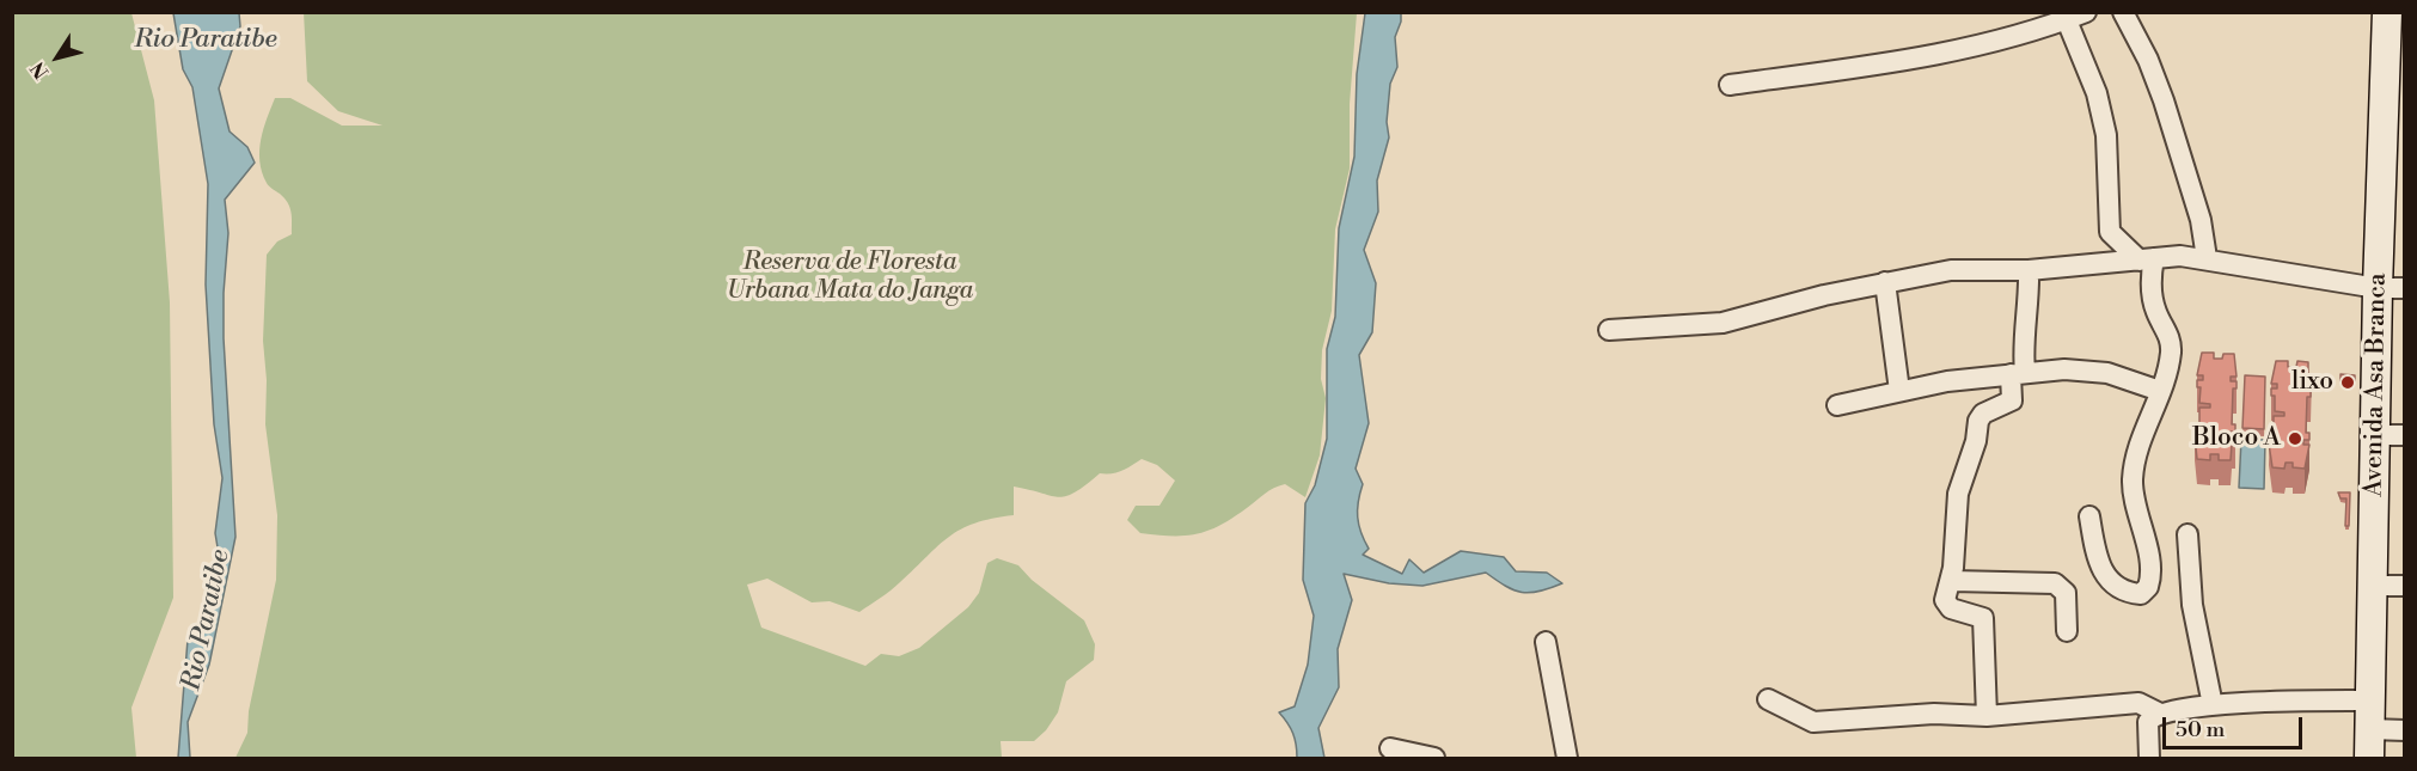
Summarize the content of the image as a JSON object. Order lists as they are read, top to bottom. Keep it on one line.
{"streets":{"street":["Avenida Asa Branca"]},"water":["Rio Paratibe"],"parks":["Reserva de Floresta Urbana Mata do Janga"],"places":["lixo","Bloco A"],"scale_bar":"50 m","north":"bottom left"}
